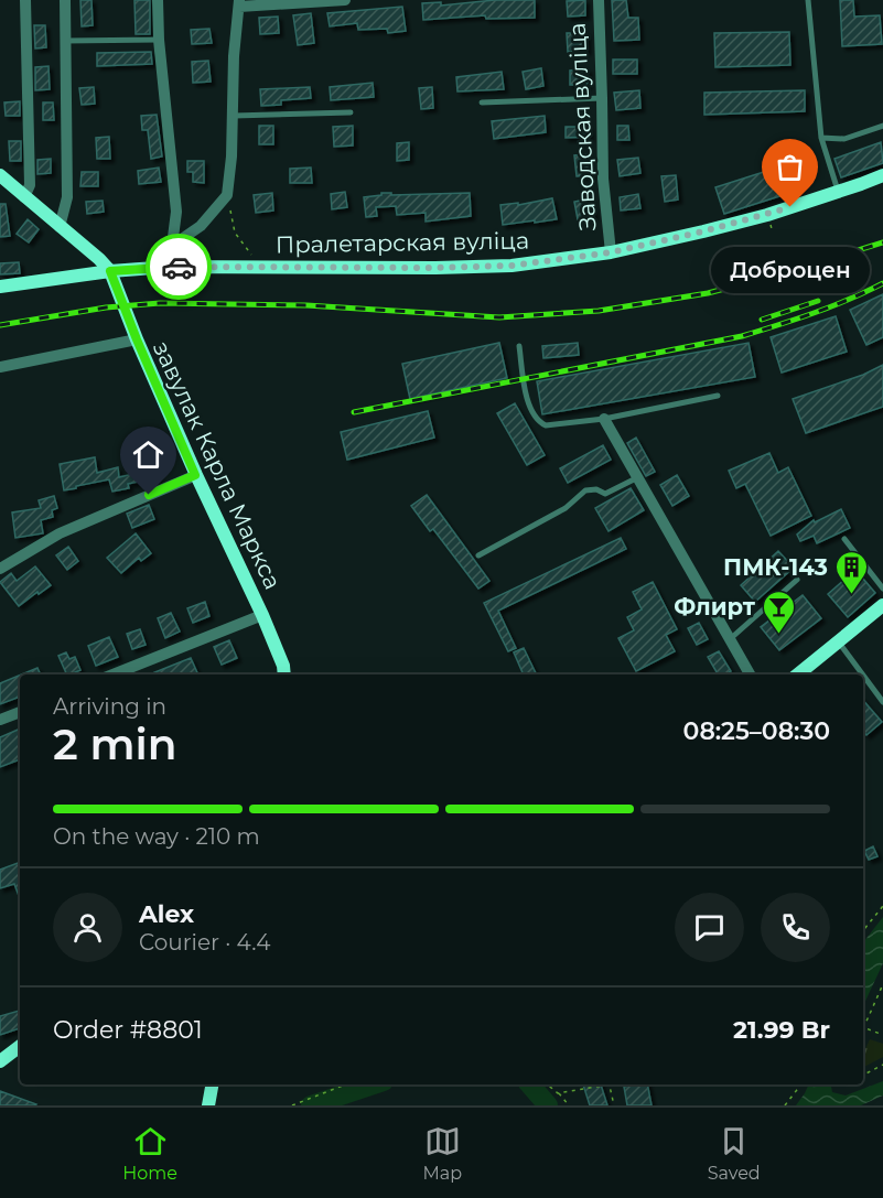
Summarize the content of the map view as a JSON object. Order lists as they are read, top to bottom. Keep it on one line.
{"streets":{"street":["Заводская вуліца","Пралетарская вуліца","завулак Карла Маркса"]},"crossings":[["Заводская вуліца","Пралетарская вуліца"],["Пралетарская вуліца","завулак Карла Маркса"]],"places":{"other":["Доброцен"],"building":["ПМК-143"],"bar":["Флирт"]},"page":{"bubble":"Доброцен","heading":["2 min","Arriving in","08:25–08:30"],"panel":["Alex","Courier · 4.4","Order #8801","21.99 Br"],"bar":"On the way · 210 m","tabs":["Home","Map","Saved"]}}
